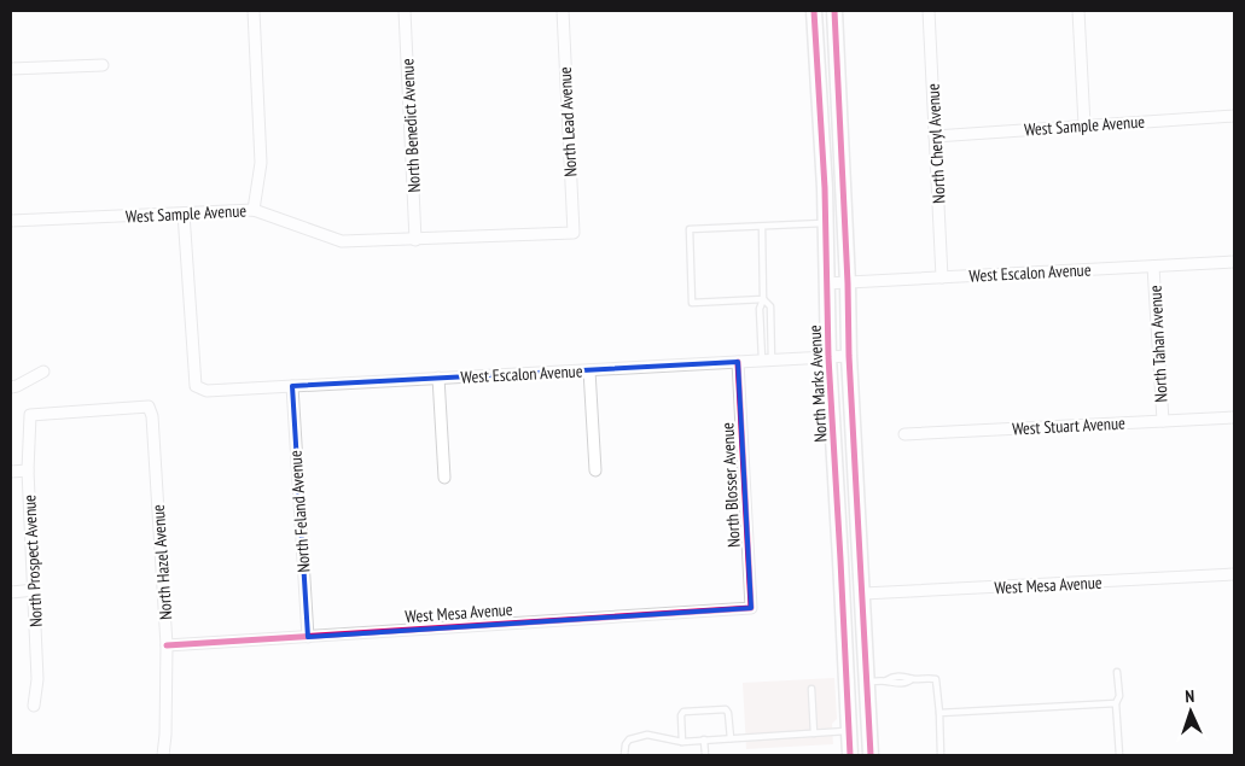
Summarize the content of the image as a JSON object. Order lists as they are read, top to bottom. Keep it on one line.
{"streets":{"main road":["North Marks Avenue"],"street":["North Lead Avenue","North Benedict Avenue","West Sample Avenue","North Cheryl Avenue","West Escalon Avenue","North Tahan Avenue","West Stuart Avenue","North Blosser Avenue","North Feland Avenue","North Prospect Avenue","North Hazel Avenue","West Mesa Avenue"]},"crossings":[["North Lead Avenue","West Sample Avenue"],["North Benedict Avenue","West Sample Avenue"],["West Sample Avenue","North Cheryl Avenue"],["West Sample Avenue","West Escalon Avenue"],["North Cheryl Avenue","West Escalon Avenue"],["West Escalon Avenue","North Tahan Avenue"],["West Escalon Avenue","North Marks Avenue"],["West Escalon Avenue","North Blosser Avenue"],["West Escalon Avenue","North Feland Avenue"],["North Tahan Avenue","West Stuart Avenue"],["North Marks Avenue","West Mesa Avenue"],["North Blosser Avenue","West Mesa Avenue"],["North Feland Avenue","West Mesa Avenue"],["North Prospect Avenue","North Hazel Avenue"],["North Hazel Avenue","West Mesa Avenue"]],"north":"top"}
